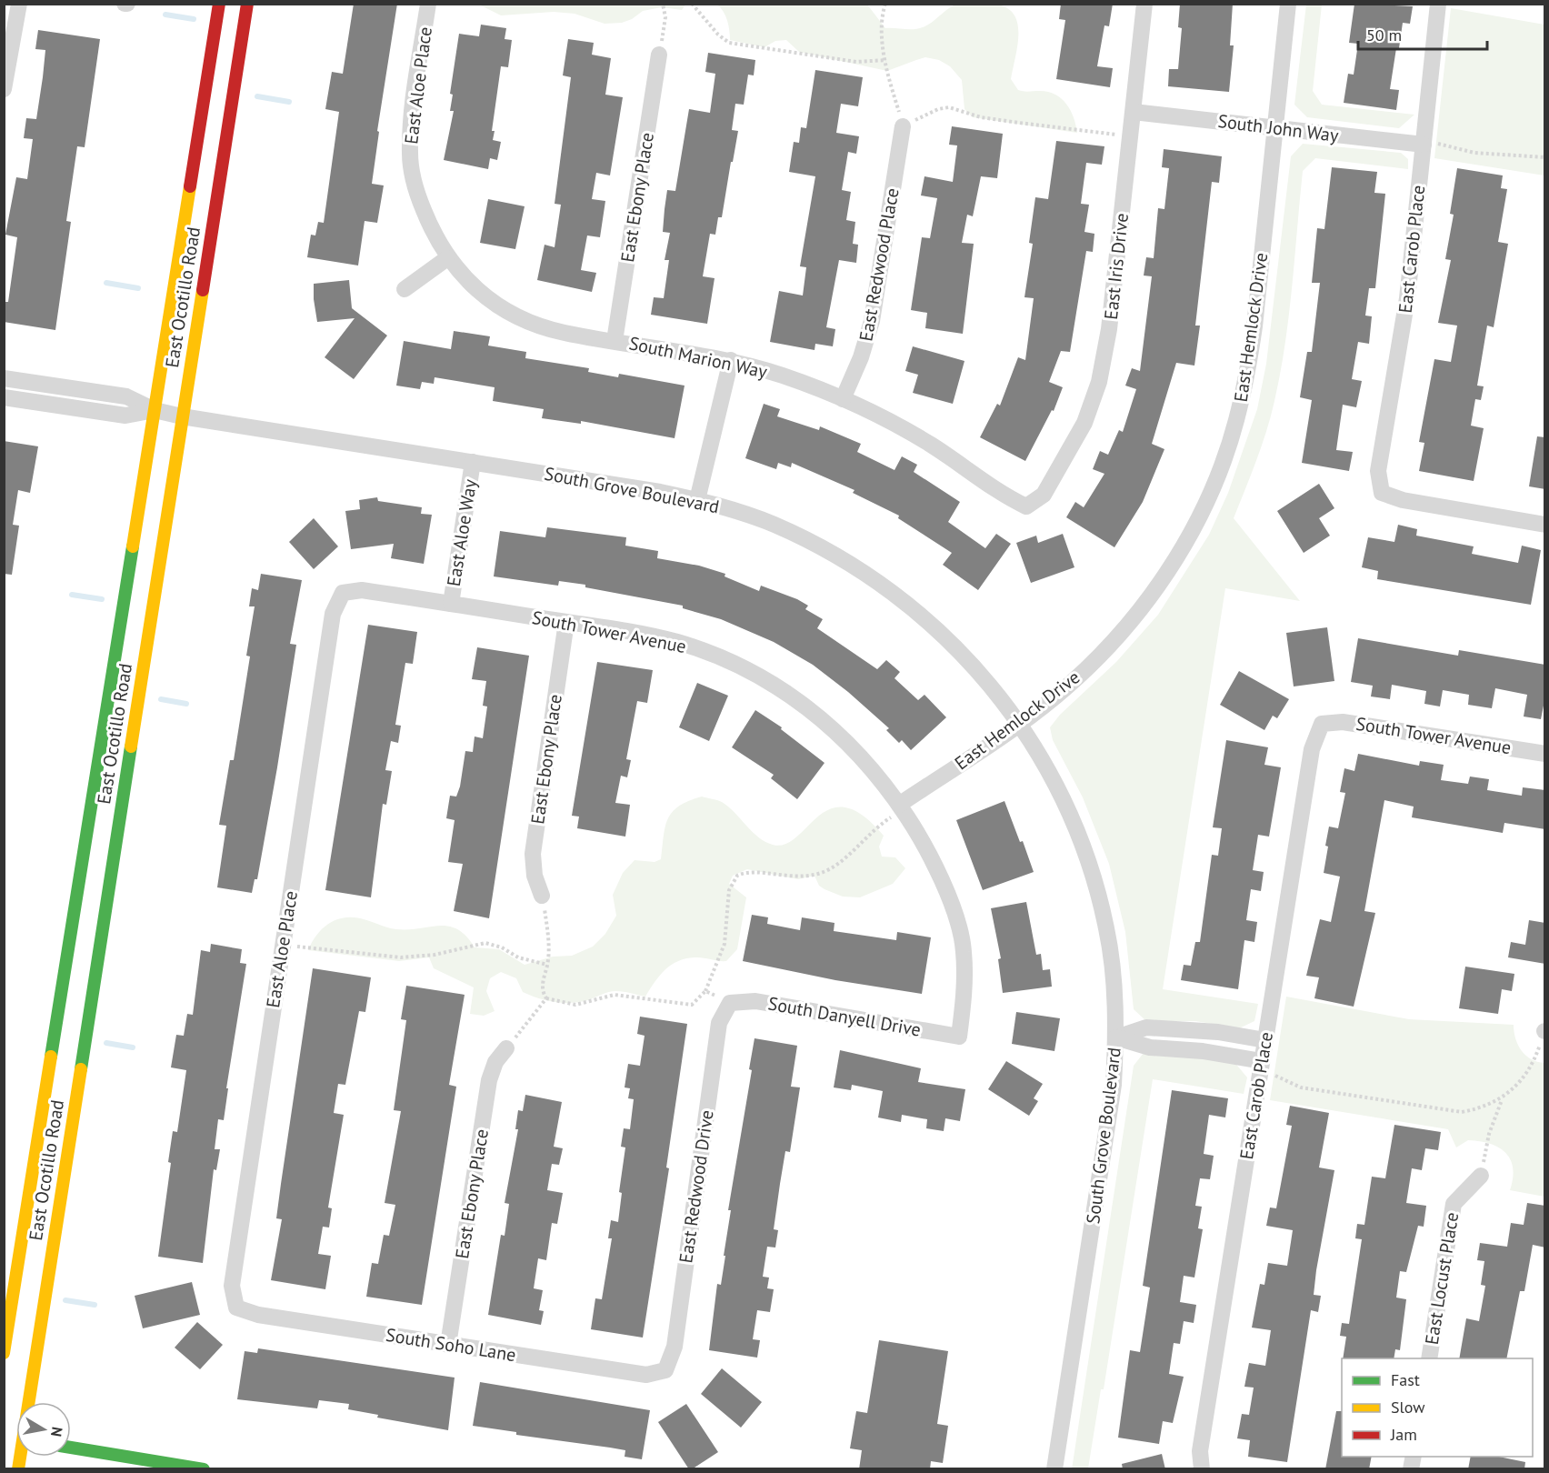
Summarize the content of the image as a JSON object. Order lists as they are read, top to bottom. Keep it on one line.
{"streets":{"main road":["East Ocotillo Road"],"street":["East Aloe Place","South John Way","East Ebony Place","East Carob Place","East Redwood Place","East Iris Drive","East Hemlock Drive","South Marion Way","South Grove Boulevard","East Aloe Way","South Tower Avenue","South Danyell Drive","East Redwood Drive","East Locust Place","South Soho Lane"]},"crossings":[["East Aloe Place","South Marion Way"],["East Aloe Place","South Tower Avenue"],["East Aloe Place","South Soho Lane"],["South John Way","East Carob Place"],["South John Way","East Iris Drive"],["South John Way","East Hemlock Drive"],["East Ebony Place","South Marion Way"],["East Ebony Place","South Tower Avenue"],["East Ebony Place","South Soho Lane"],["East Carob Place","South Tower Avenue"],["East Redwood Place","South Marion Way"],["East Iris Drive","South Marion Way"],["East Ocotillo Road","South Grove Boulevard"],["East Hemlock Drive","South Grove Boulevard"],["East Hemlock Drive","South Tower Avenue"],["South Grove Boulevard","East Aloe Way"],["East Aloe Way","South Tower Avenue"],["South Tower Avenue","South Danyell Drive"],["South Danyell Drive","East Redwood Drive"],["East Redwood Drive","South Soho Lane"]],"legend":["Fast","Slow","Jam"],"scale_bar":"50 m","north":"right"}
